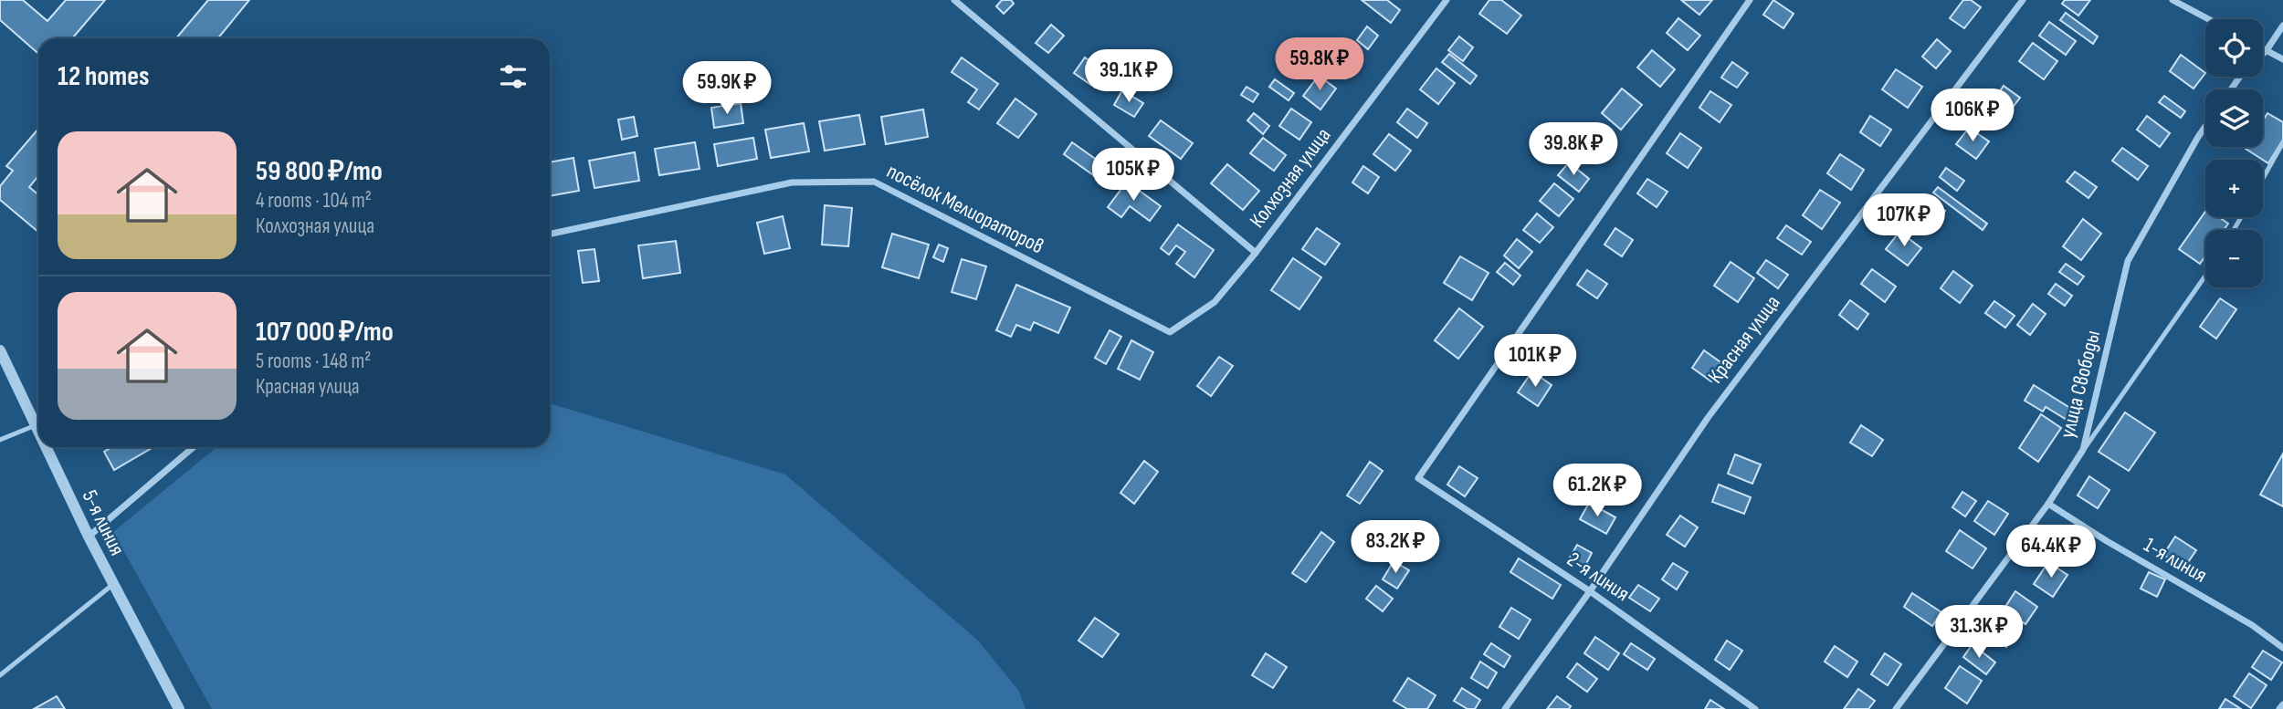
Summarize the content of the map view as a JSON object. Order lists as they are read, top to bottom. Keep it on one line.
{"streets":{"street":["Колхозная улица","посёлок Мелиораторов","Красная улица","улица Свободы","5-я линия","1-я линия","2-я линия"]},"crossings":[["Колхозная улица","посёлок Мелиораторов"],["Красная улица","2-я линия"],["улица Свободы","1-я линия"]],"page":{"map_buttons":["+","−"],"price":["59.8K ₽","39.1K ₽","59.9K ₽","106K ₽","39.8K ₽","105K ₽","107K ₽","101K ₽","61.2K ₽","83.2K ₽","64.4K ₽","31.3K ₽"],"heading":"12 homes","list":[{"name":"59 800 ₽/mo","note":"4 rooms · 104 m² · Колхозная улица"},{"name":"107 000 ₽/mo","note":"5 rooms · 148 m² · Красная улица"}]}}
